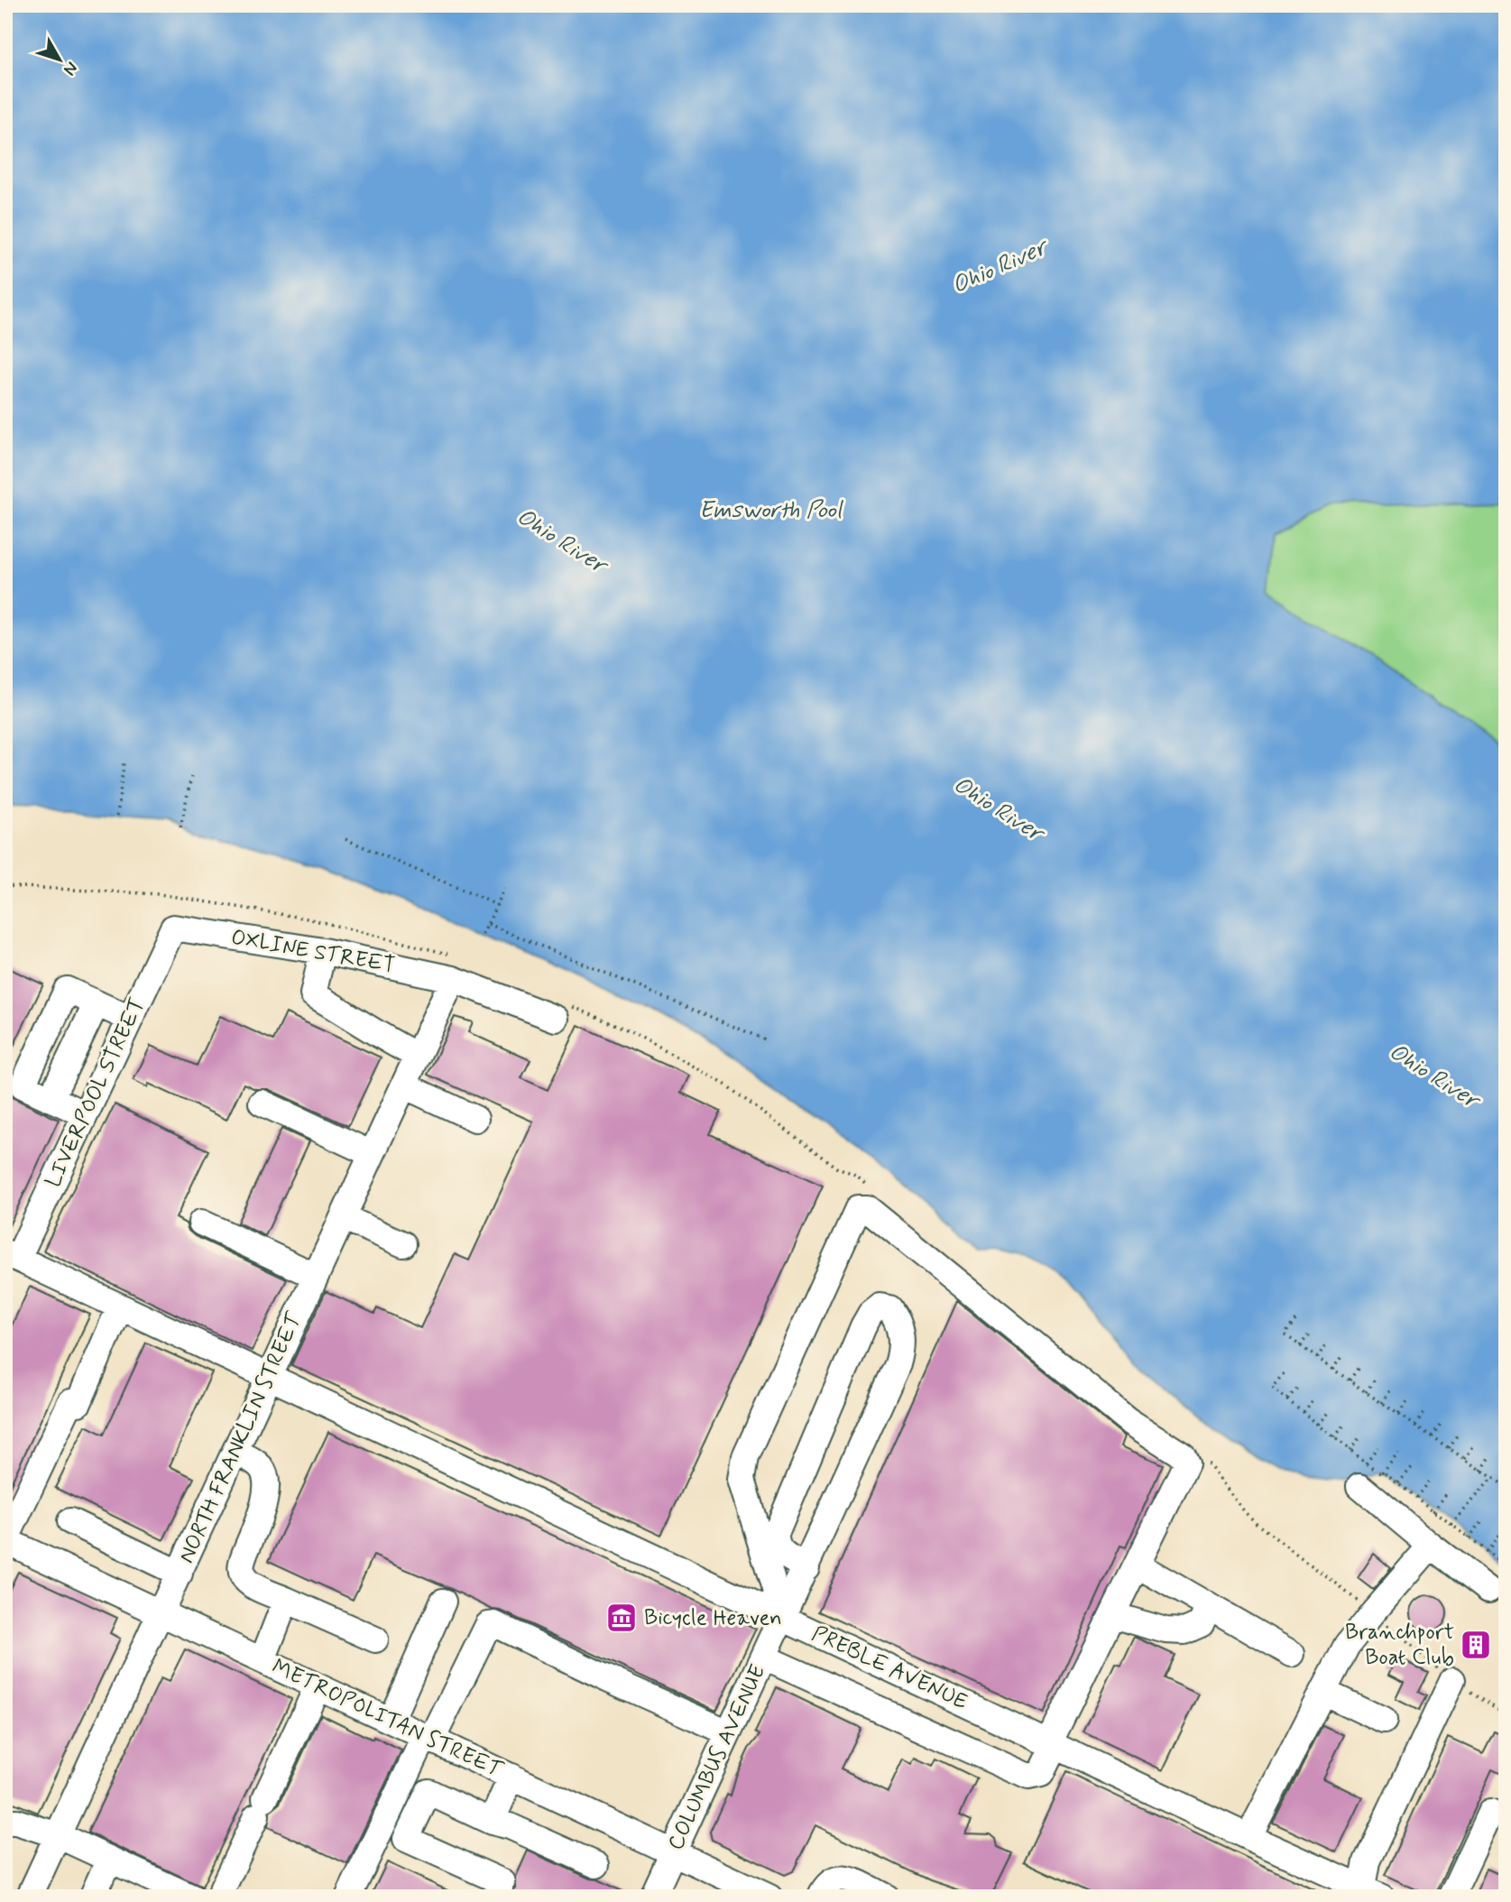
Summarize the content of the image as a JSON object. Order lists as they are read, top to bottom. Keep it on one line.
{"streets":{"street":["OXLINE STREET","LIVERPOOL STREET","NORTH FRANKLIN STREET","PREBLE AVENUE","METROPOLITAN STREET","COLUMBUS AVENUE"]},"crossings":[["OXLINE STREET","LIVERPOOL STREET"],["OXLINE STREET","NORTH FRANKLIN STREET"],["LIVERPOOL STREET","PREBLE AVENUE"],["NORTH FRANKLIN STREET","PREBLE AVENUE"],["NORTH FRANKLIN STREET","METROPOLITAN STREET"],["PREBLE AVENUE","COLUMBUS AVENUE"],["METROPOLITAN STREET","COLUMBUS AVENUE"]],"water":["Ohio River","Emsworth Pool"],"places":{"museum":["Bicycle Heaven"],"building":["Branchport Boat Club"]},"north":"bottom right"}
